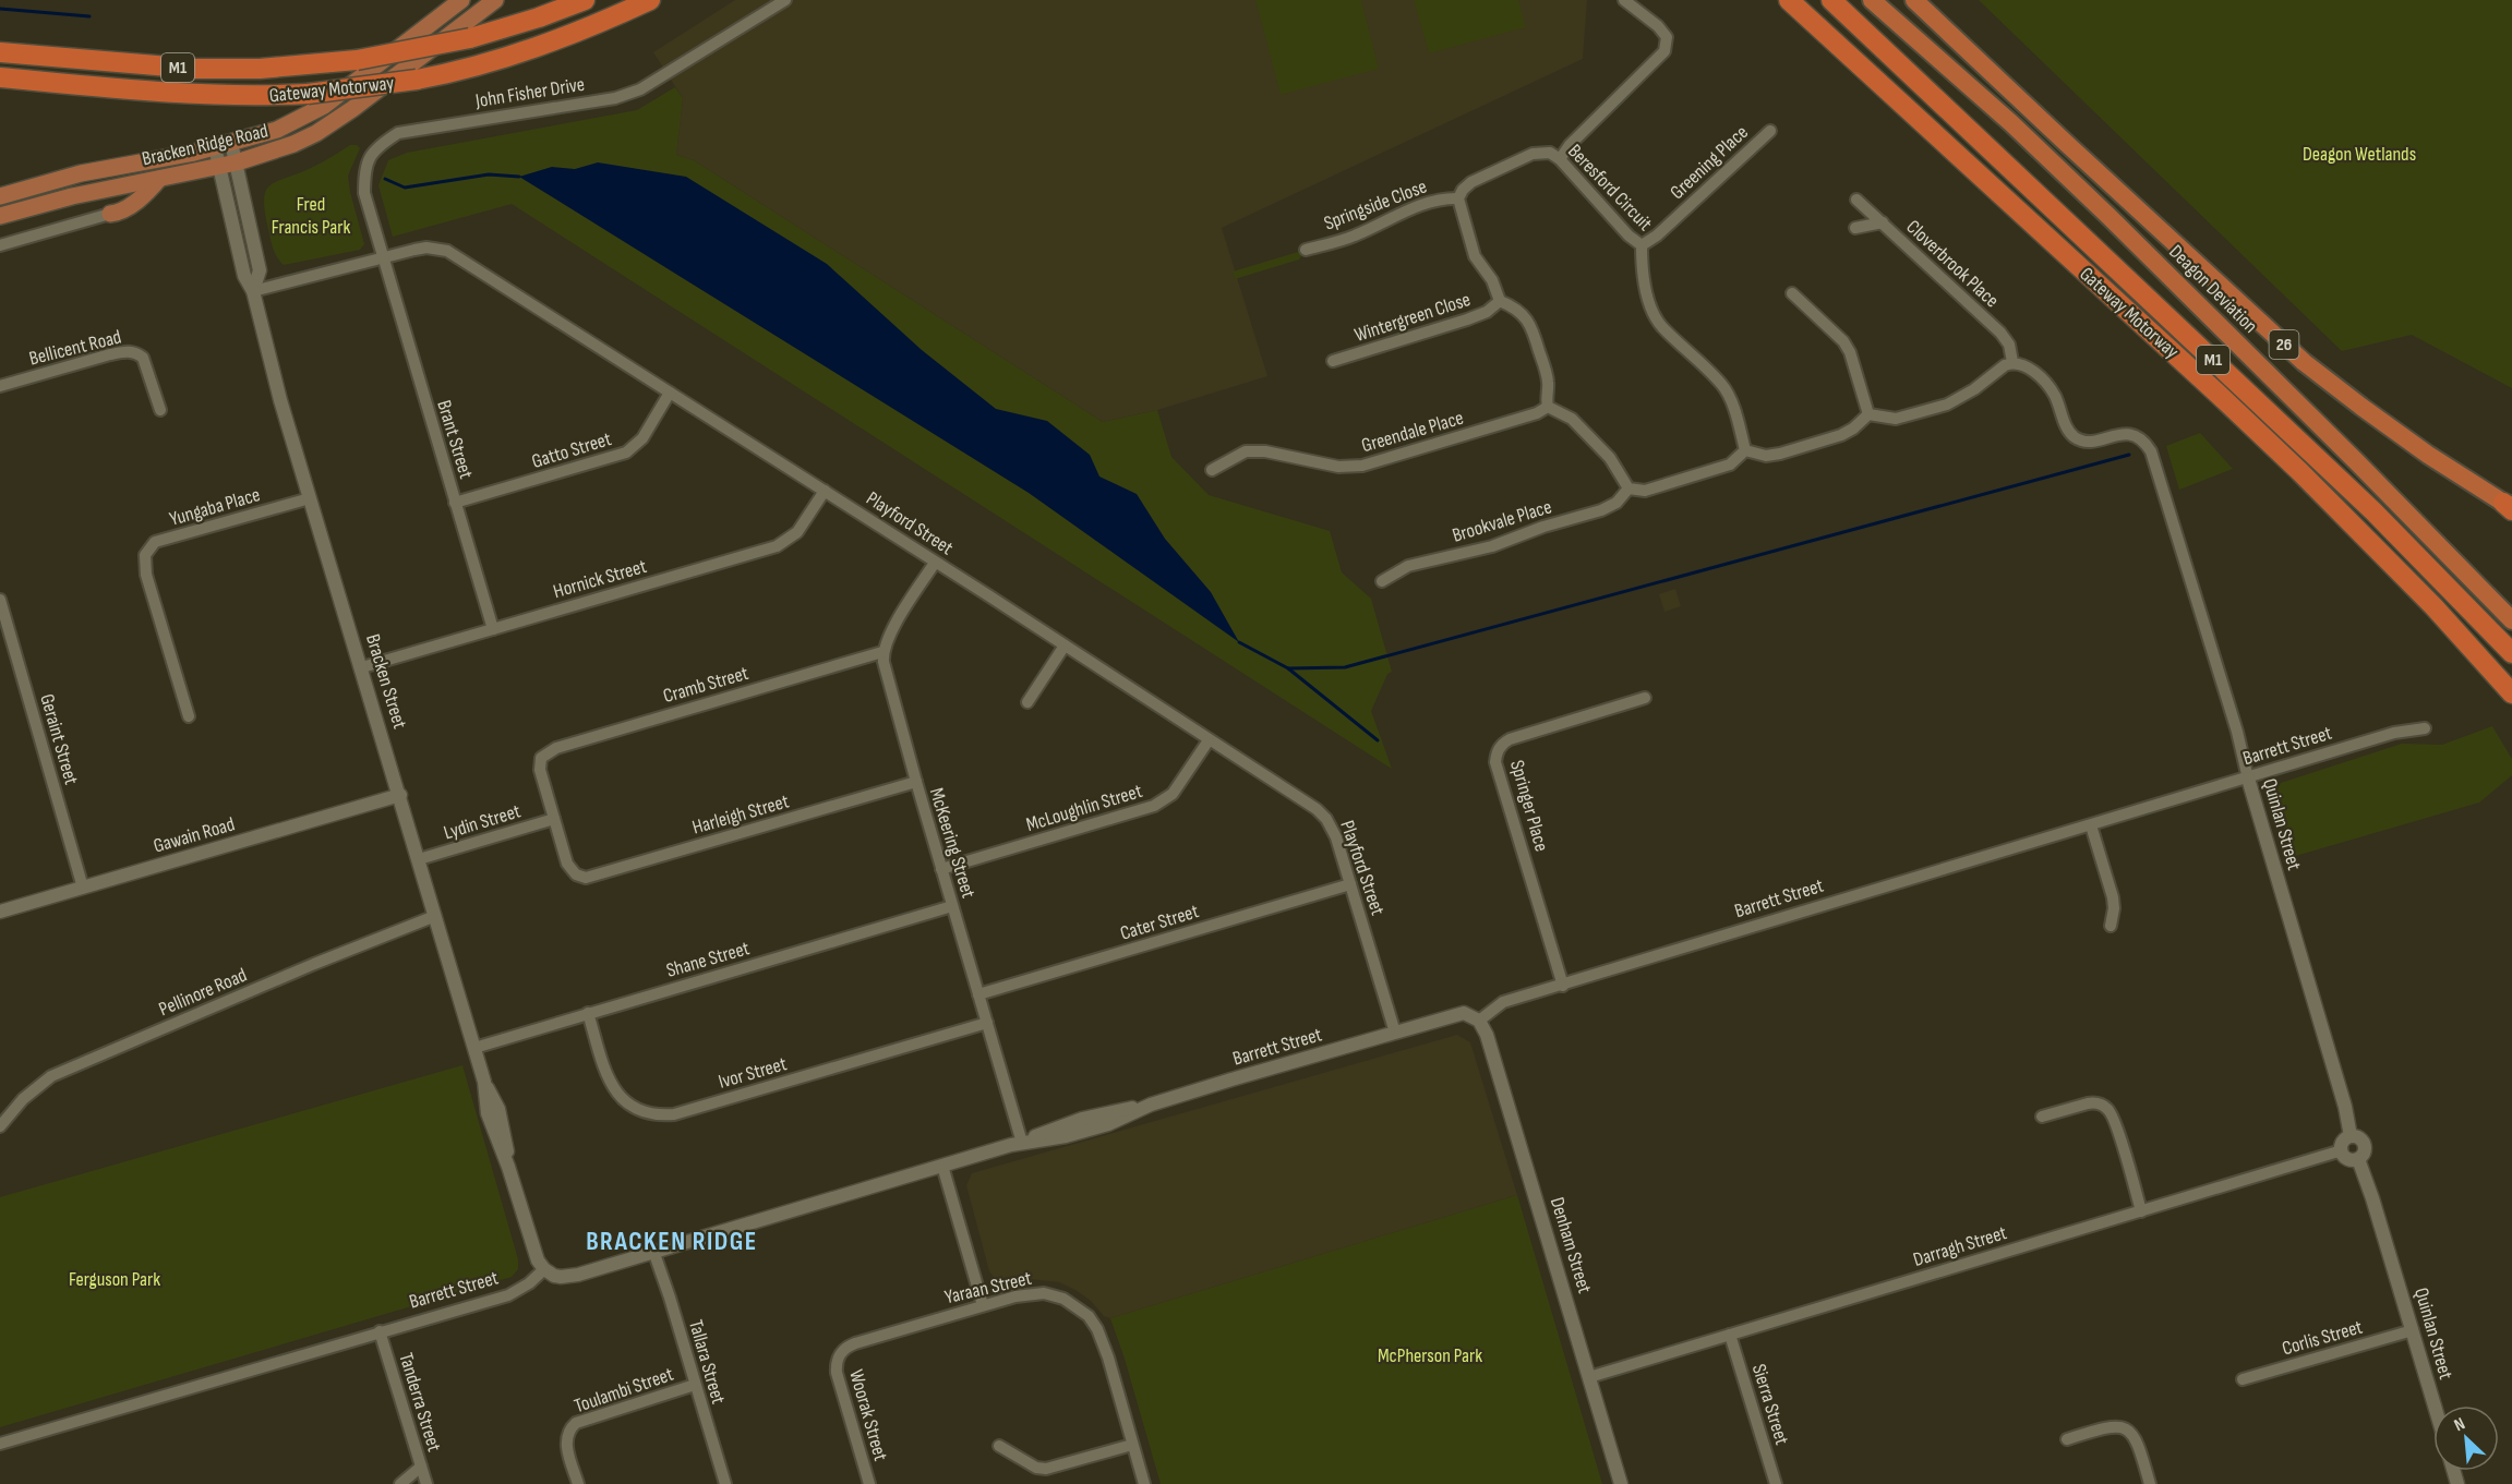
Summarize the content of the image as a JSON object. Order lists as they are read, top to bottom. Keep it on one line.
{"streets":{"highway":["M1","Gateway Motorway","Deagon Deviation","26"],"main road":["Bracken Ridge Road"],"street":["John Fisher Drive","Greening Place","Beresford Circuit","Springside Close","Cloverbrook Place","Wintergreen Close","Bellicent Road","Greendale Place","Brant Street","Gatto Street","Yungaba Place","Brookvale Place","Playford Street","Hornick Street","Bracken Street","Cramb Street","Geraint Street","Barrett Street","Springer Place","McLoughlin Street","Harleigh Street","Lydin Street","Quinlan Street","Gawain Road","McKeering Street","Cater Street","Shane Street","Pellinore Road","Ivor Street","Denham Street","Darragh Street","Yaraan Street","Corlis Street","Tallara Street","Toulambi Street","Tanderra Street","Sierra Street","Woorak Street"]},"crossings":[["John Fisher Drive","Brant Street"],["John Fisher Drive","Playford Street"],["Bracken Ridge Road","Bracken Street"],["Greening Place","Beresford Circuit"],["Beresford Circuit","Springside Close"],["Cloverbrook Place","Quinlan Street"],["Brant Street","Gatto Street"],["Brant Street","Playford Street"],["Brant Street","Hornick Street"],["Gatto Street","Playford Street"],["Yungaba Place","Bracken Street"],["Playford Street","Hornick Street"],["Playford Street","Bracken Street"],["Playford Street","Barrett Street"],["Playford Street","McLoughlin Street"],["Playford Street","Cater Street"],["Hornick Street","Bracken Street"],["Bracken Street","Barrett Street"],["Bracken Street","Lydin Street"],["Bracken Street","Gawain Road"],["Bracken Street","Shane Street"],["Bracken Street","Pellinore Road"],["Cramb Street","Harleigh Street"],["Cramb Street","Lydin Street"],["Cramb Street","McKeering Street"],["Geraint Street","Gawain Road"],["Barrett Street","Springer Place"],["Barrett Street","Quinlan Street"],["Barrett Street","McKeering Street"],["Barrett Street","Denham Street"],["Barrett Street","Tallara Street"],["Barrett Street","Tanderra Street"],["McLoughlin Street","McKeering Street"],["Harleigh Street","Lydin Street"],["Harleigh Street","McKeering Street"],["Quinlan Street","Darragh Street"],["Quinlan Street","Corlis Street"],["McKeering Street","Cater Street"],["McKeering Street","Shane Street"],["McKeering Street","Ivor Street"],["Shane Street","Ivor Street"],["Denham Street","Darragh Street"],["Darragh Street","Sierra Street"],["Yaraan Street","Woorak Street"],["Tallara Street","Toulambi Street"]],"districts":["BRACKEN RIDGE"],"parks":["Deagon Wetlands","Fred Francis Park","Ferguson Park","McPherson Park"],"north":"top left"}
